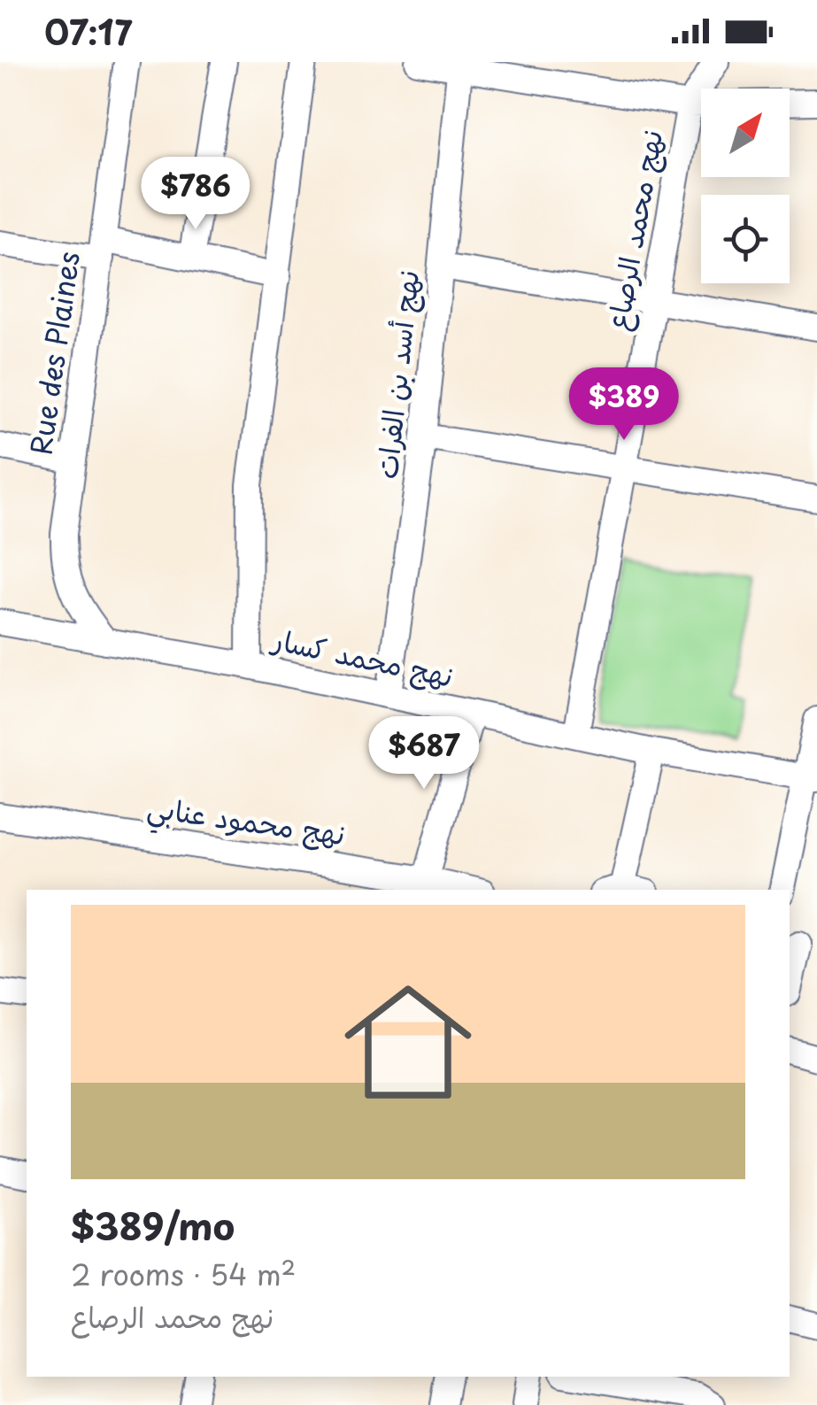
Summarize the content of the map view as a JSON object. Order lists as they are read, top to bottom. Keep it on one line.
{"streets":{"street":["نهج محمد الرصاع","Rue des Plaines","نهج أسد بن الفرات","نهج محمد كسار","نهج محمود عنابي"]},"crossings":[["نهج محمد الرصاع","نهج محمد كسار"],["Rue des Plaines","نهج محمد كسار"],["نهج أسد بن الفرات","نهج محمد كسار"]],"north":"top right","page":{"status":"07:17","price":["$786","$389","$687"],"list":[{"name":"$389/mo","note":"2 rooms · 54 m² · نهج محمد الرصاع"}]}}
